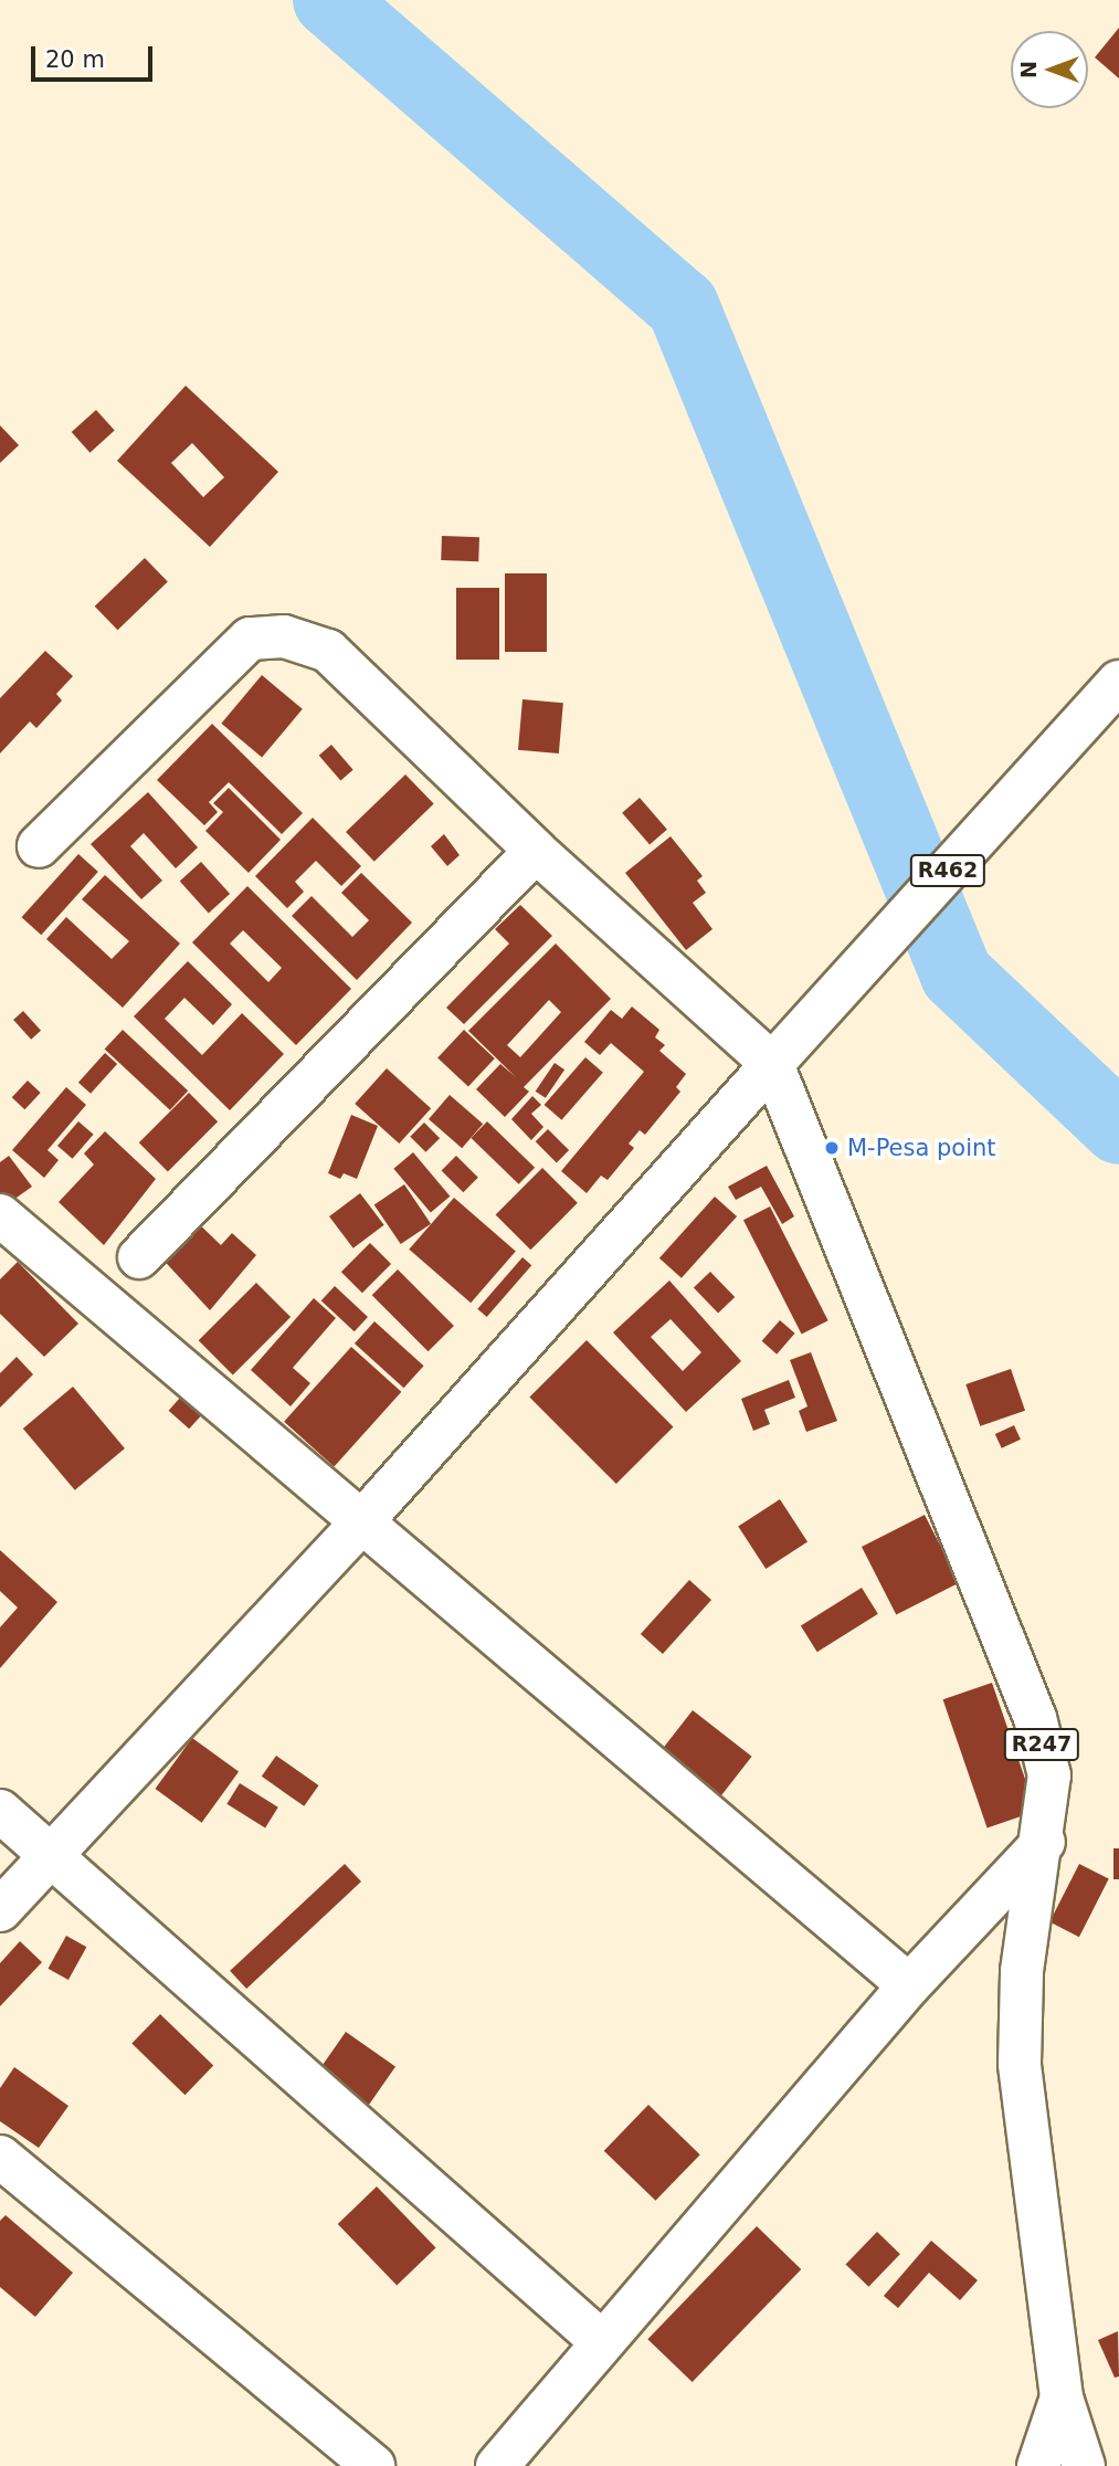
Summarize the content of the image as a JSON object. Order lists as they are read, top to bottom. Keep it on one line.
{"streets":{"street":["R462","R247"]},"crossings":[["R462","R247"]],"places":["M-Pesa point"],"scale_bar":"20 m","north":"left"}
